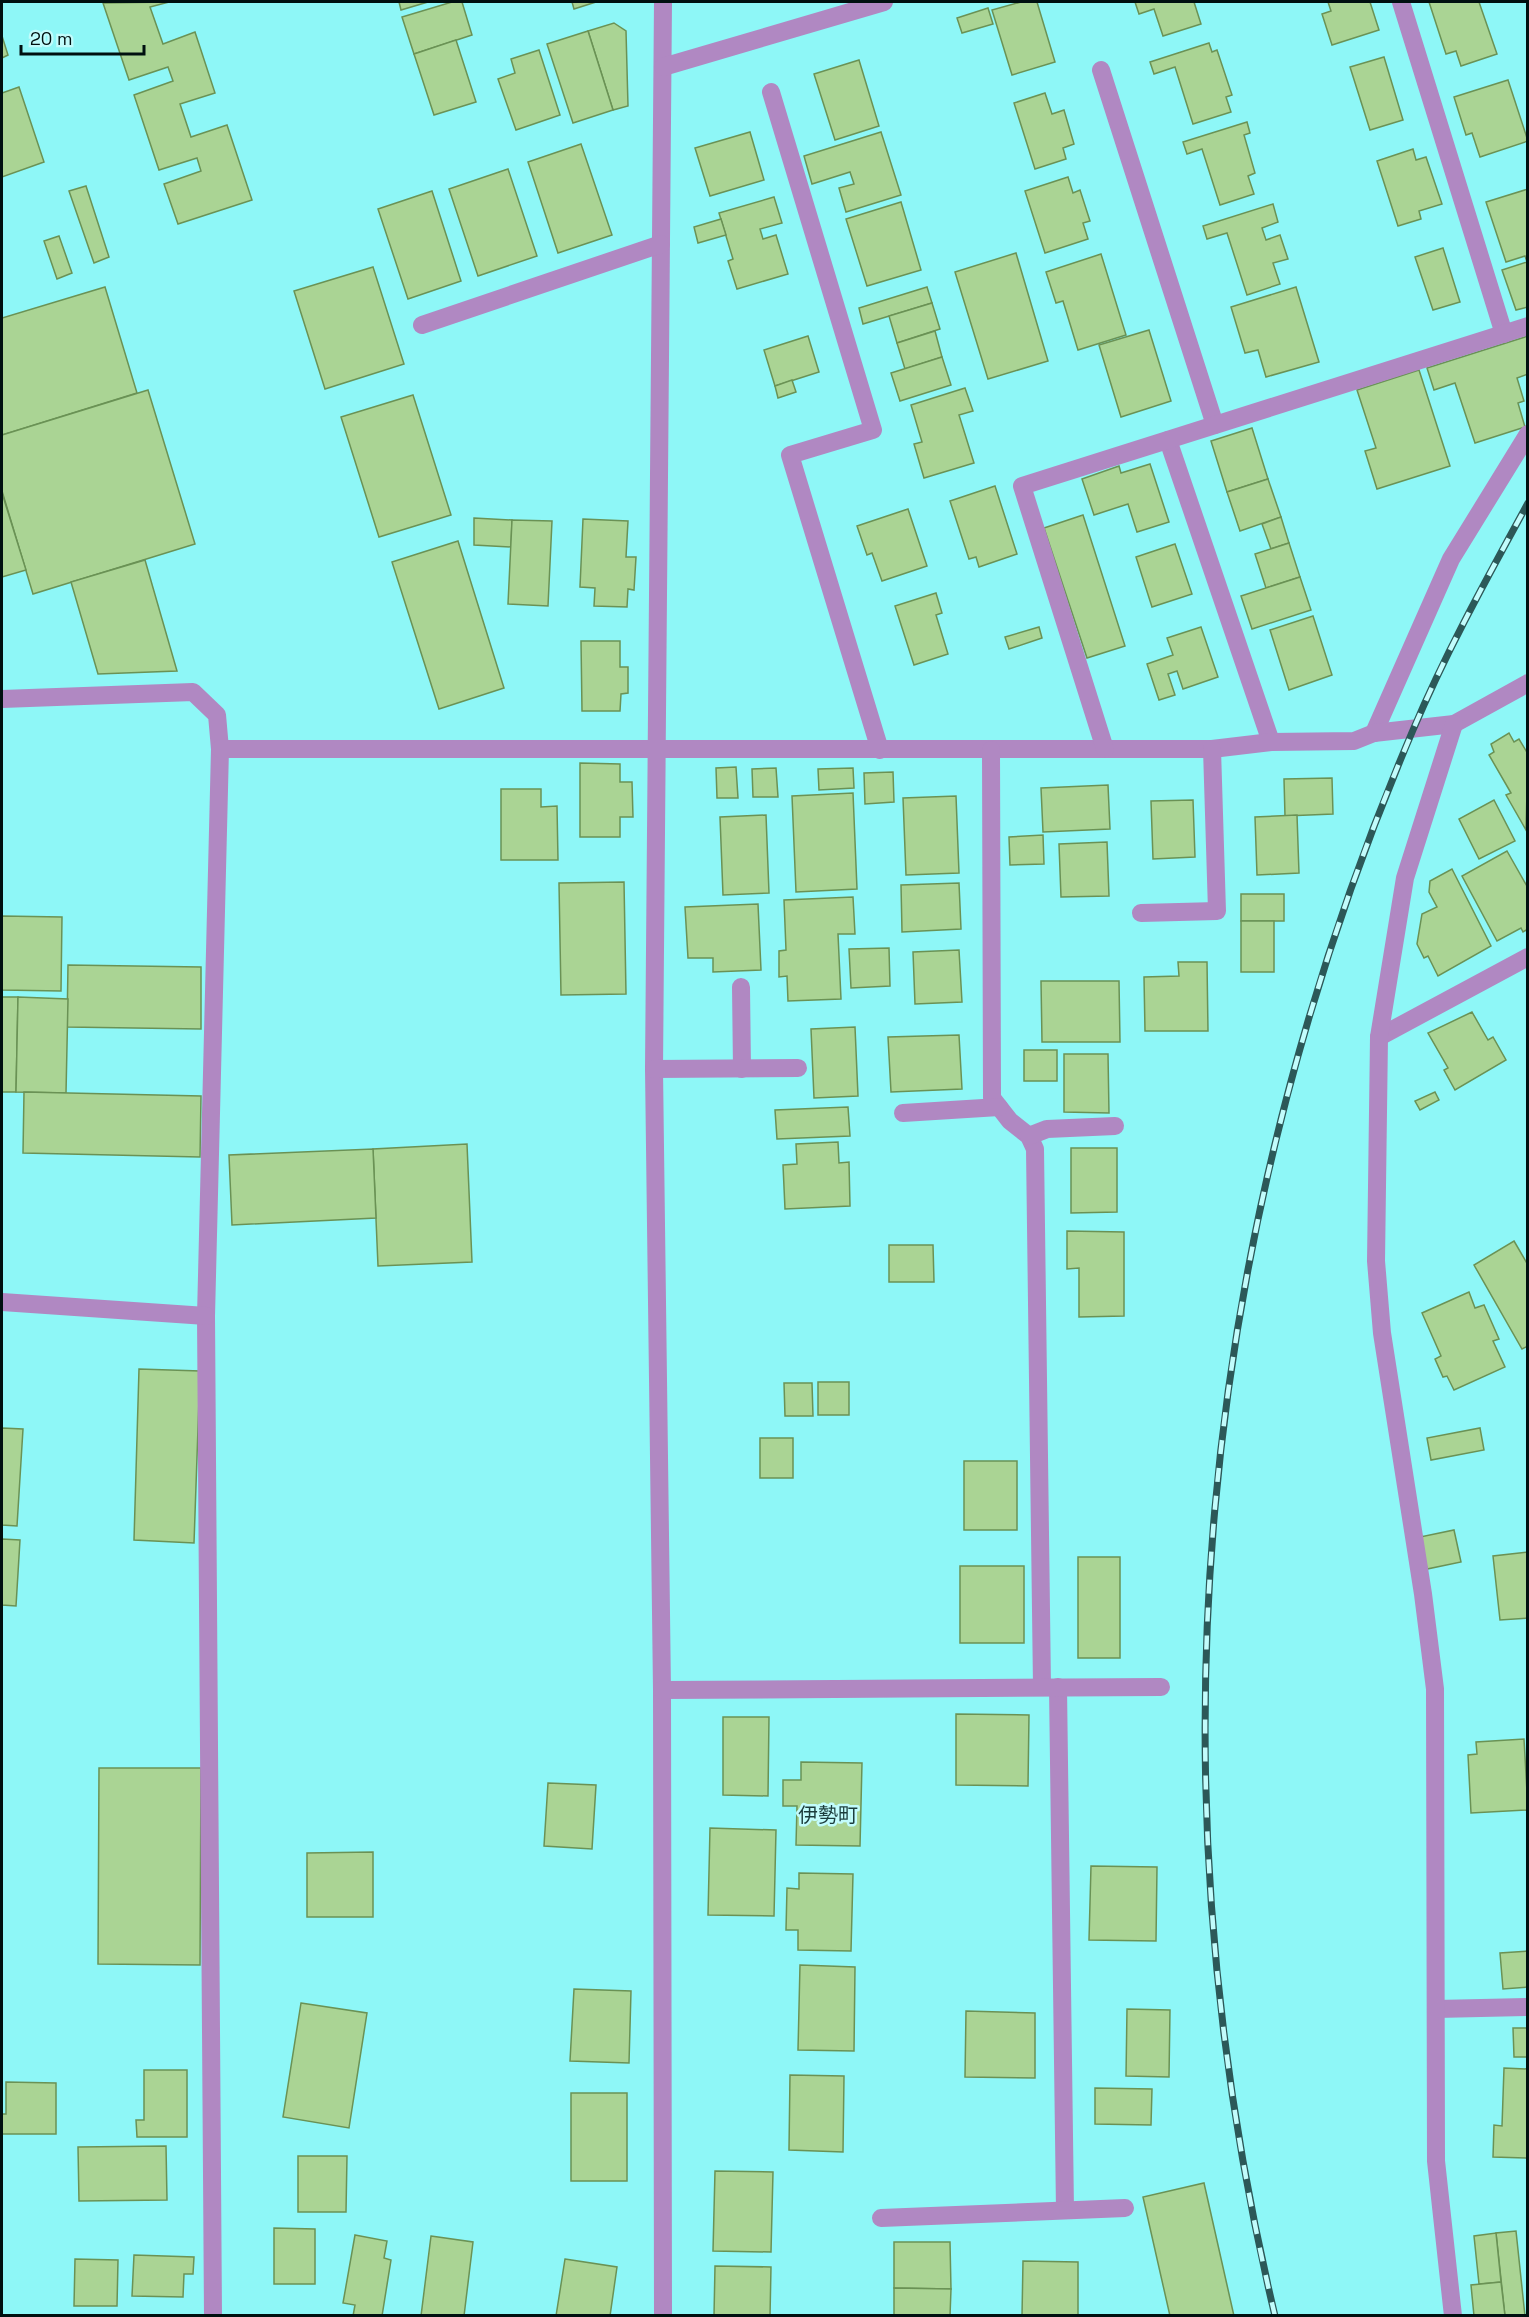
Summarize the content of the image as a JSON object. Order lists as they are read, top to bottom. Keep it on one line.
{"districts":["伊勢町"],"scale_bar":"20 m"}
